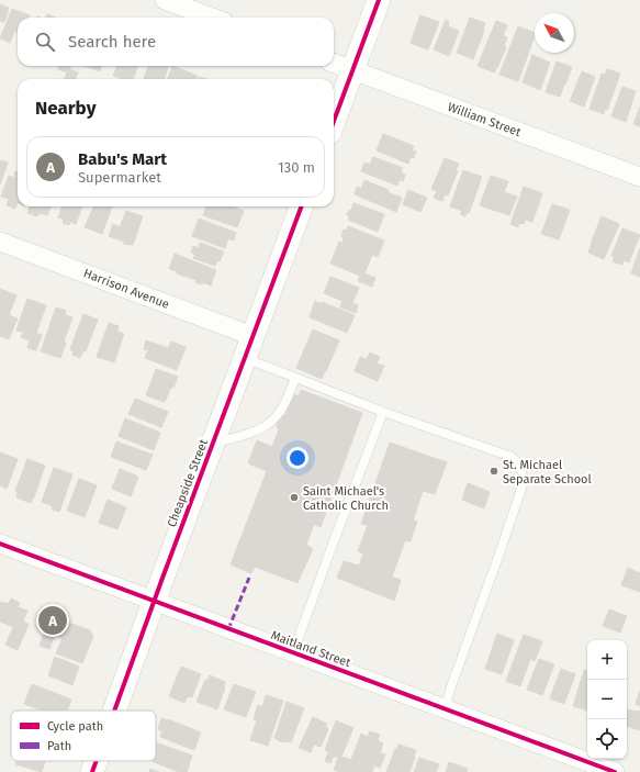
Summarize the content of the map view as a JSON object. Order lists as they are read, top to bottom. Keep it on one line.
{"streets":{"street":["William Street","Harrison Avenue","Cheapside Street","Maitland Street"]},"crossings":[["Harrison Avenue","Cheapside Street"],["Cheapside Street","Maitland Street"]],"places":["St. Michael Separate School","Saint Michael's Catholic Church"],"legend":["Cycle path","Path"],"north":"top left","page":{"search":"Search here","heading":"Nearby","list":[{"mark":"A","name":"Babu's Mart","note":"Supermarket","value":"130 m"}],"pins":"A","map_buttons":["+","−"]}}
